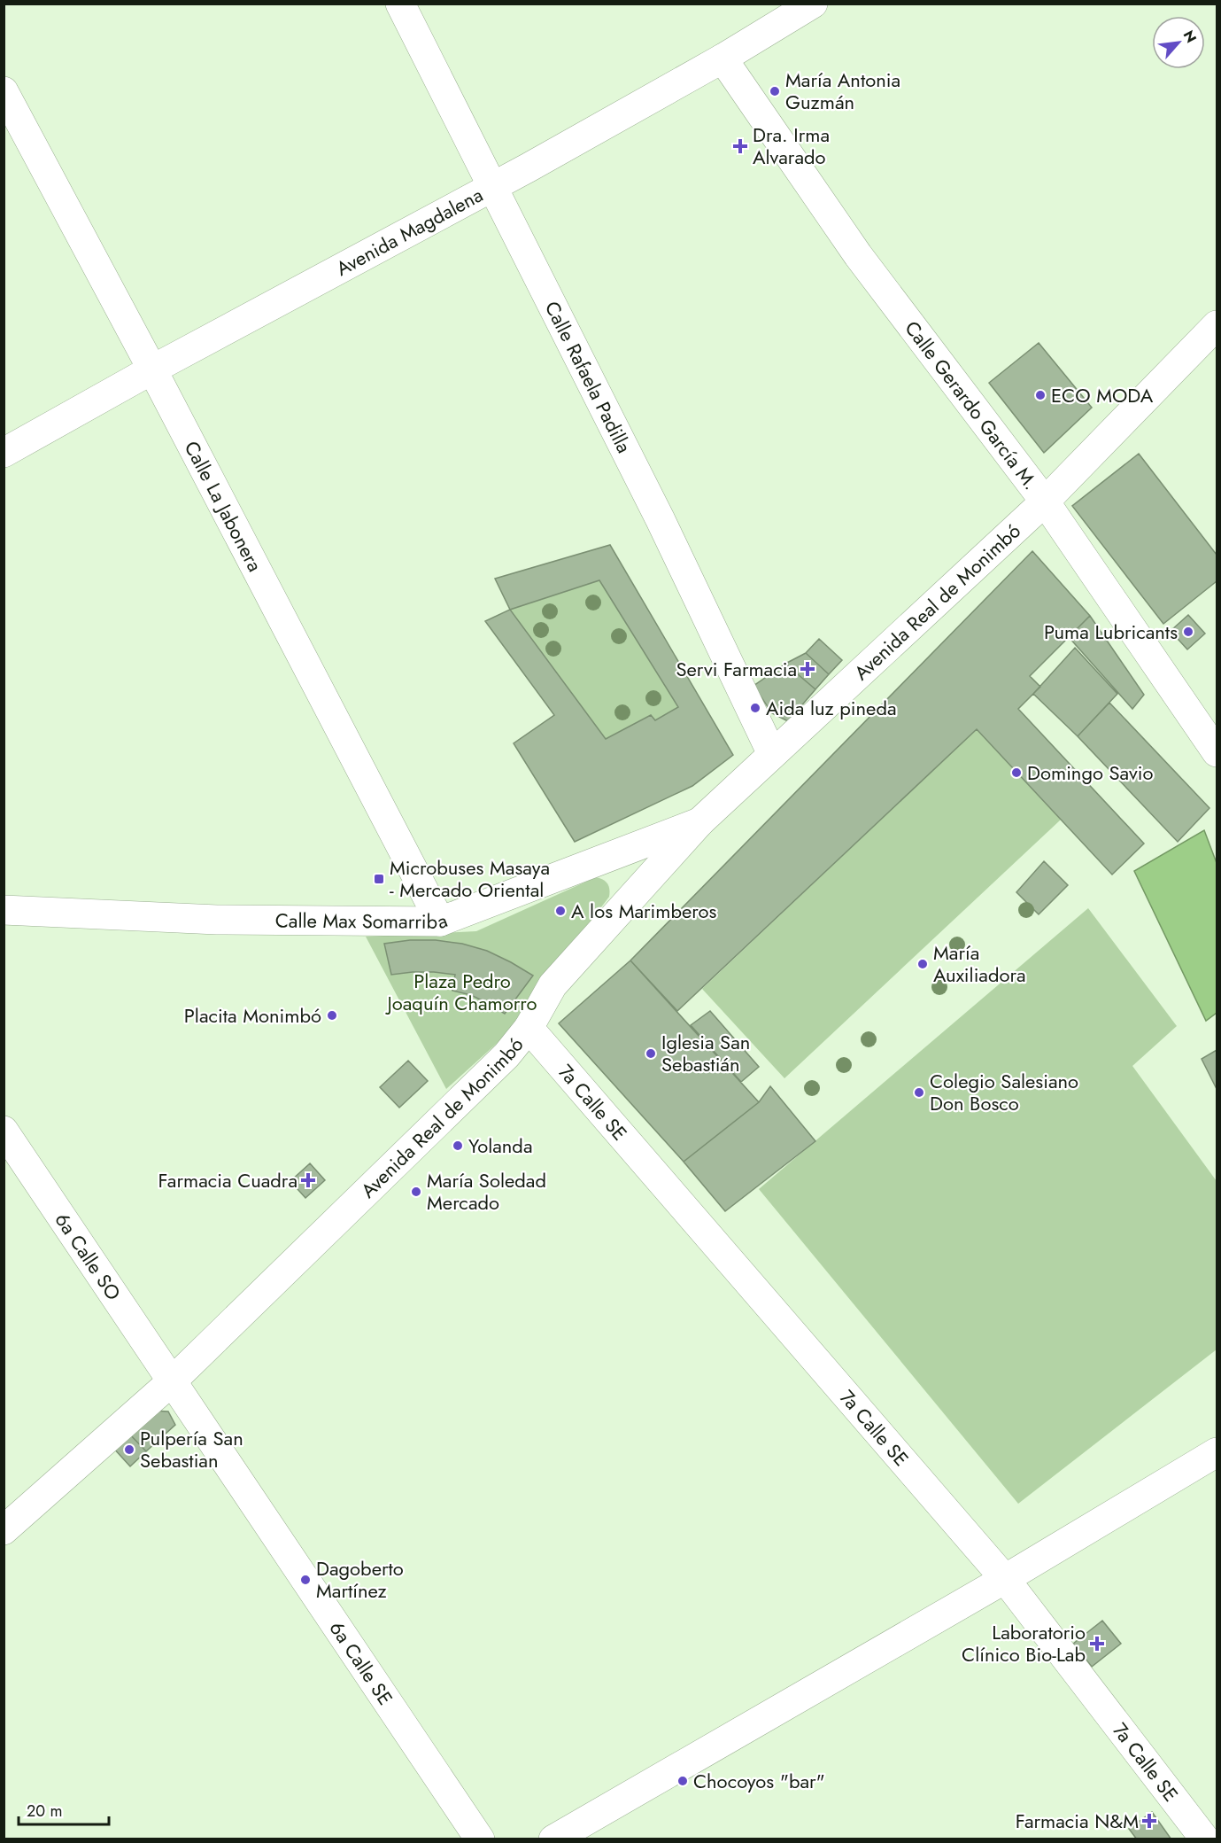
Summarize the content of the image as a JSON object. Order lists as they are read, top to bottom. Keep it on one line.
{"streets":{"street":["Avenida Magdalena","Calle Rafaela Padilla","Calle Gerardo García M.","Calle La Jabonera","Avenida Real de Monimbó","Calle Max Somarriba","7a Calle SE","6a Calle SO","6a Calle SE"]},"crossings":[["Avenida Magdalena","Calle Rafaela Padilla"],["Avenida Magdalena","Calle Gerardo García M."],["Avenida Magdalena","Calle La Jabonera"],["Calle Rafaela Padilla","Avenida Real de Monimbó"],["Calle Gerardo García M.","Avenida Real de Monimbó"],["Calle La Jabonera","Calle Max Somarriba"],["Avenida Real de Monimbó","Calle Max Somarriba"],["Avenida Real de Monimbó","7a Calle SE"],["Avenida Real de Monimbó","6a Calle SO"],["Avenida Real de Monimbó","6a Calle SE"],["6a Calle SO","6a Calle SE"]],"parks":["Plaza Pedro Joaquín Chamorro"],"places":{"other":["María Antonia Guzmán","ECO MODA","Puma Lubricants","Aida luz pineda","Domingo Savio","A los Marimberos","María Auxiliadora","Placita Monimbó","Iglesia San Sebastián","Colegio Salesiano Don Bosco","Yolanda","María Soledad Mercado","Pulpería San Sebastian","Dagoberto Martínez","Chocoyos \"bar\""],"health":["Dra. Irma Alvarado","Servi Farmacia","Farmacia Cuadra","Laboratorio Clínico Bio-Lab","Farmacia N&M"],"transit":["Microbuses Masaya - Mercado Oriental"]},"scale_bar":"20 m","north":"top right"}
